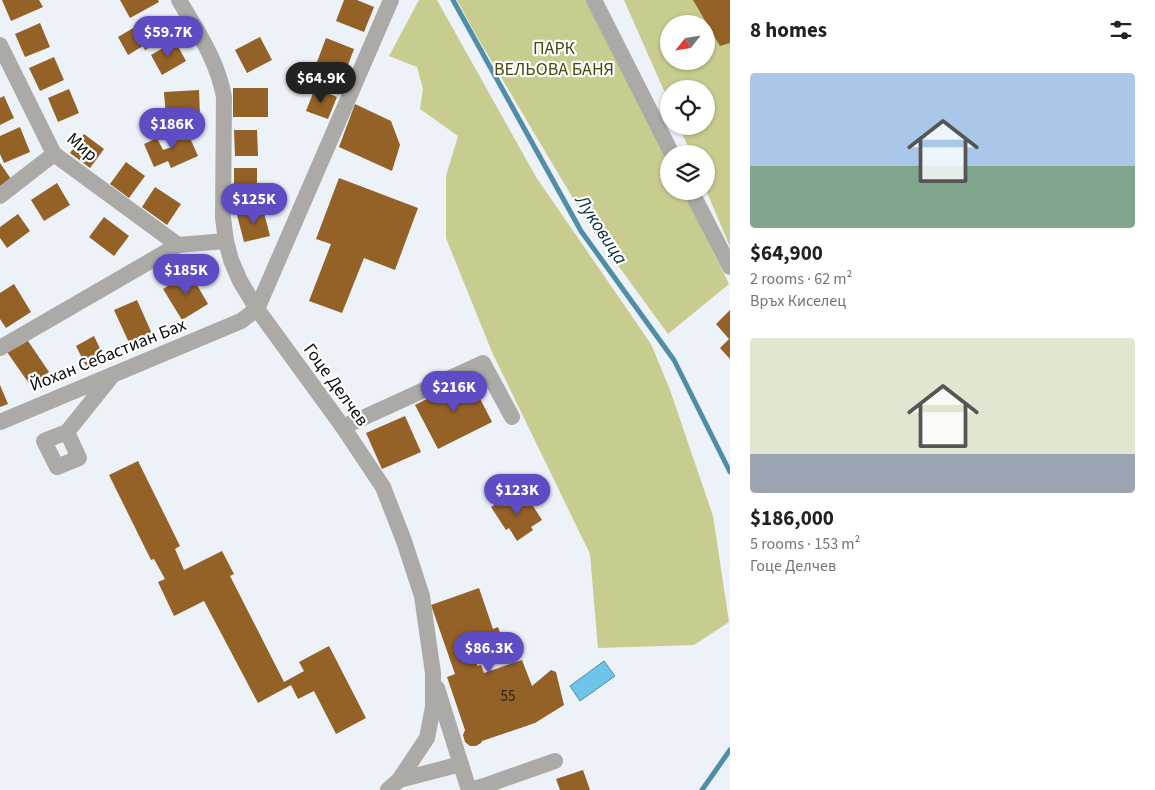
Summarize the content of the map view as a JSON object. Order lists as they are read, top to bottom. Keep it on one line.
{"streets":{"street":["Мир","Йохан Себастиан Бах","Гоце Делчев"]},"crossings":[["Йохан Себастиан Бах","Гоце Делчев"]],"water":["Луковица"],"parks":["ПАРК ВЕЛЬОВА БАНЯ"],"house_numbers":["55"],"north":"bottom left","page":{"heading":"8 homes","price":["$59.7K","$64.9K","$186K","$125K","$185K","$216K","$123K","$86.3K"],"list":[{"name":"$64,900","note":"2 rooms · 62 m² · Връх Киселец"},{"name":"$186,000","note":"5 rooms · 153 m² · Гоце Делчев"}]}}
